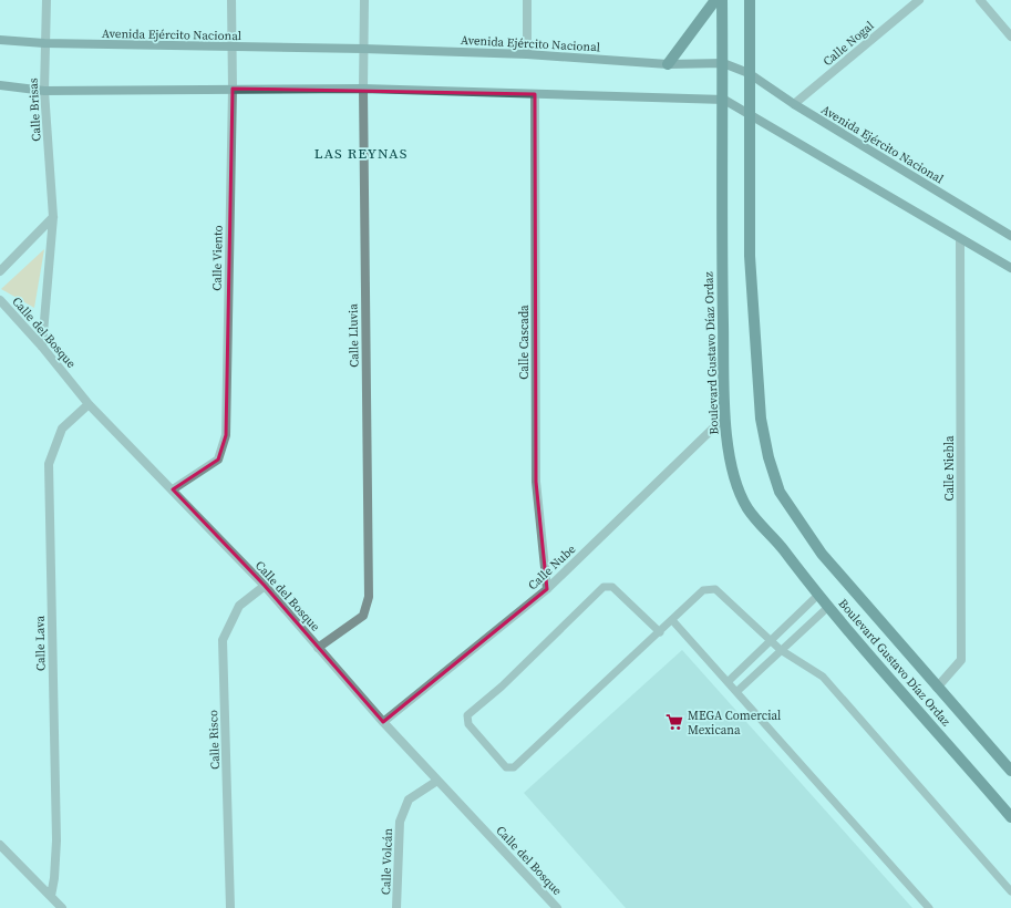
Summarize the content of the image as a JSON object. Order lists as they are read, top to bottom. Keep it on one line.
{"streets":{"main road":["Avenida Ejército Nacional","Boulevard Gustavo Díaz Ordaz"],"street":["Calle Nogal","Calle Brisas","Calle Viento","Calle del Bosque","Calle Lluvia","Calle Cascada","Calle Niebla","Calle Nube","Calle Lava","Calle Risco","Calle Volcán"]},"crossings":[["Avenida Ejército Nacional","Calle Nogal"],["Avenida Ejército Nacional","Calle Brisas"],["Avenida Ejército Nacional","Calle Viento"],["Avenida Ejército Nacional","Calle Lluvia"],["Avenida Ejército Nacional","Boulevard Gustavo Díaz Ordaz"],["Calle Brisas","Calle del Bosque"],["Calle Viento","Calle del Bosque"],["Calle del Bosque","Calle Lluvia"],["Calle del Bosque","Calle Nube"],["Calle del Bosque","Calle Lava"],["Calle del Bosque","Calle Risco"],["Calle del Bosque","Calle Volcán"],["Calle Cascada","Calle Nube"],["Boulevard Gustavo Díaz Ordaz","Calle Niebla"],["Boulevard Gustavo Díaz Ordaz","Calle Nube"]],"districts":["LAS REYNAS"],"places":{"supermarket":["MEGA Comercial Mexicana"]}}
